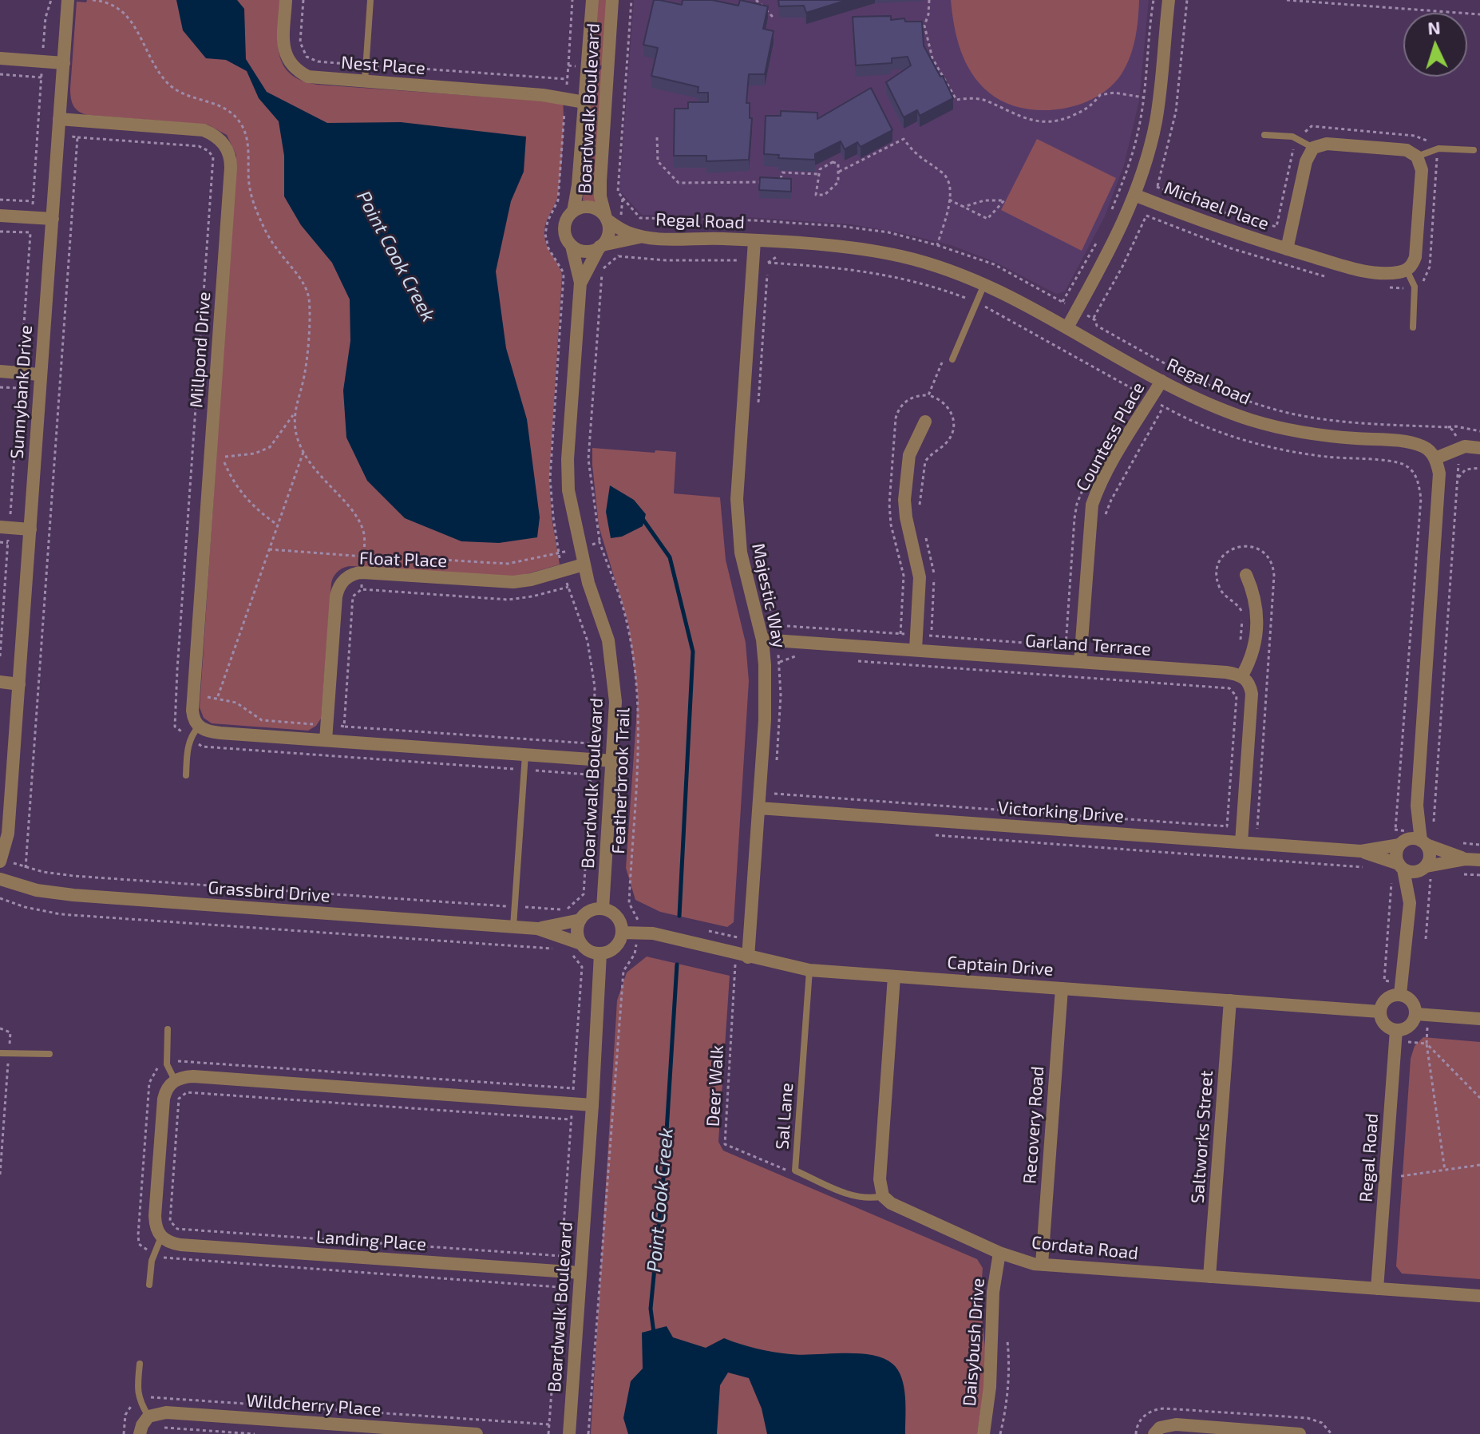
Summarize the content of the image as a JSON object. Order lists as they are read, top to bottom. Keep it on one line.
{"streets":{"street":["Nest Place","Boardwalk Boulevard","Michael Place","Regal Road","Millpond Drive","Sunnybank Drive","Countess Place","Float Place","Majestic Way","Garland Terrace","Victorking Drive","Grassbird Drive","Captain Drive","Recovery Road","Saltworks Street","Landing Place","Cordata Road","Daisybush Drive","Wildcherry Place"],"lane":["Sal Lane"],"path":["Featherbrook Trail","Deer Walk"]},"crossings":[["Nest Place","Boardwalk Boulevard"],["Boardwalk Boulevard","Regal Road"],["Boardwalk Boulevard","Float Place"],["Boardwalk Boulevard","Grassbird Drive"],["Boardwalk Boulevard","Captain Drive"],["Boardwalk Boulevard","Landing Place"],["Regal Road","Countess Place"],["Regal Road","Majestic Way"],["Regal Road","Featherbrook Trail"],["Regal Road","Captain Drive"],["Regal Road","Cordata Road"],["Millpond Drive","Sunnybank Drive"],["Countess Place","Garland Terrace"],["Majestic Way","Garland Terrace"],["Majestic Way","Victorking Drive"],["Majestic Way","Captain Drive"],["Majestic Way","Deer Walk"],["Featherbrook Trail","Captain Drive"],["Grassbird Drive","Captain Drive"],["Captain Drive","Deer Walk"],["Captain Drive","Sal Lane"],["Captain Drive","Recovery Road"],["Captain Drive","Saltworks Street"],["Deer Walk","Sal Lane"],["Sal Lane","Cordata Road"],["Recovery Road","Cordata Road"],["Saltworks Street","Cordata Road"],["Cordata Road","Daisybush Drive"]],"water":["Point Cook Creek"],"north":"top"}
